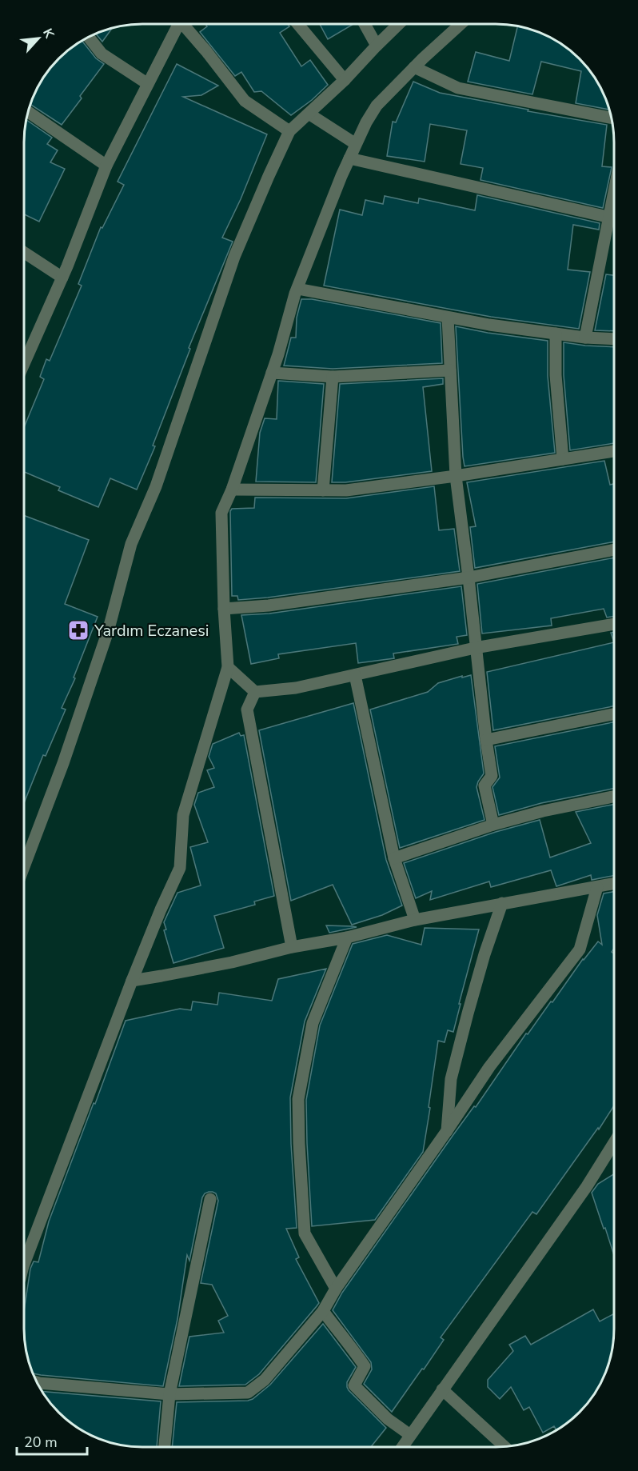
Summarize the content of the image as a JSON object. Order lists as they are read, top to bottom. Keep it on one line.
{"places":{"pharmacy":["Yardım Eczanesi"]},"scale_bar":"20 m","north":"top right"}
